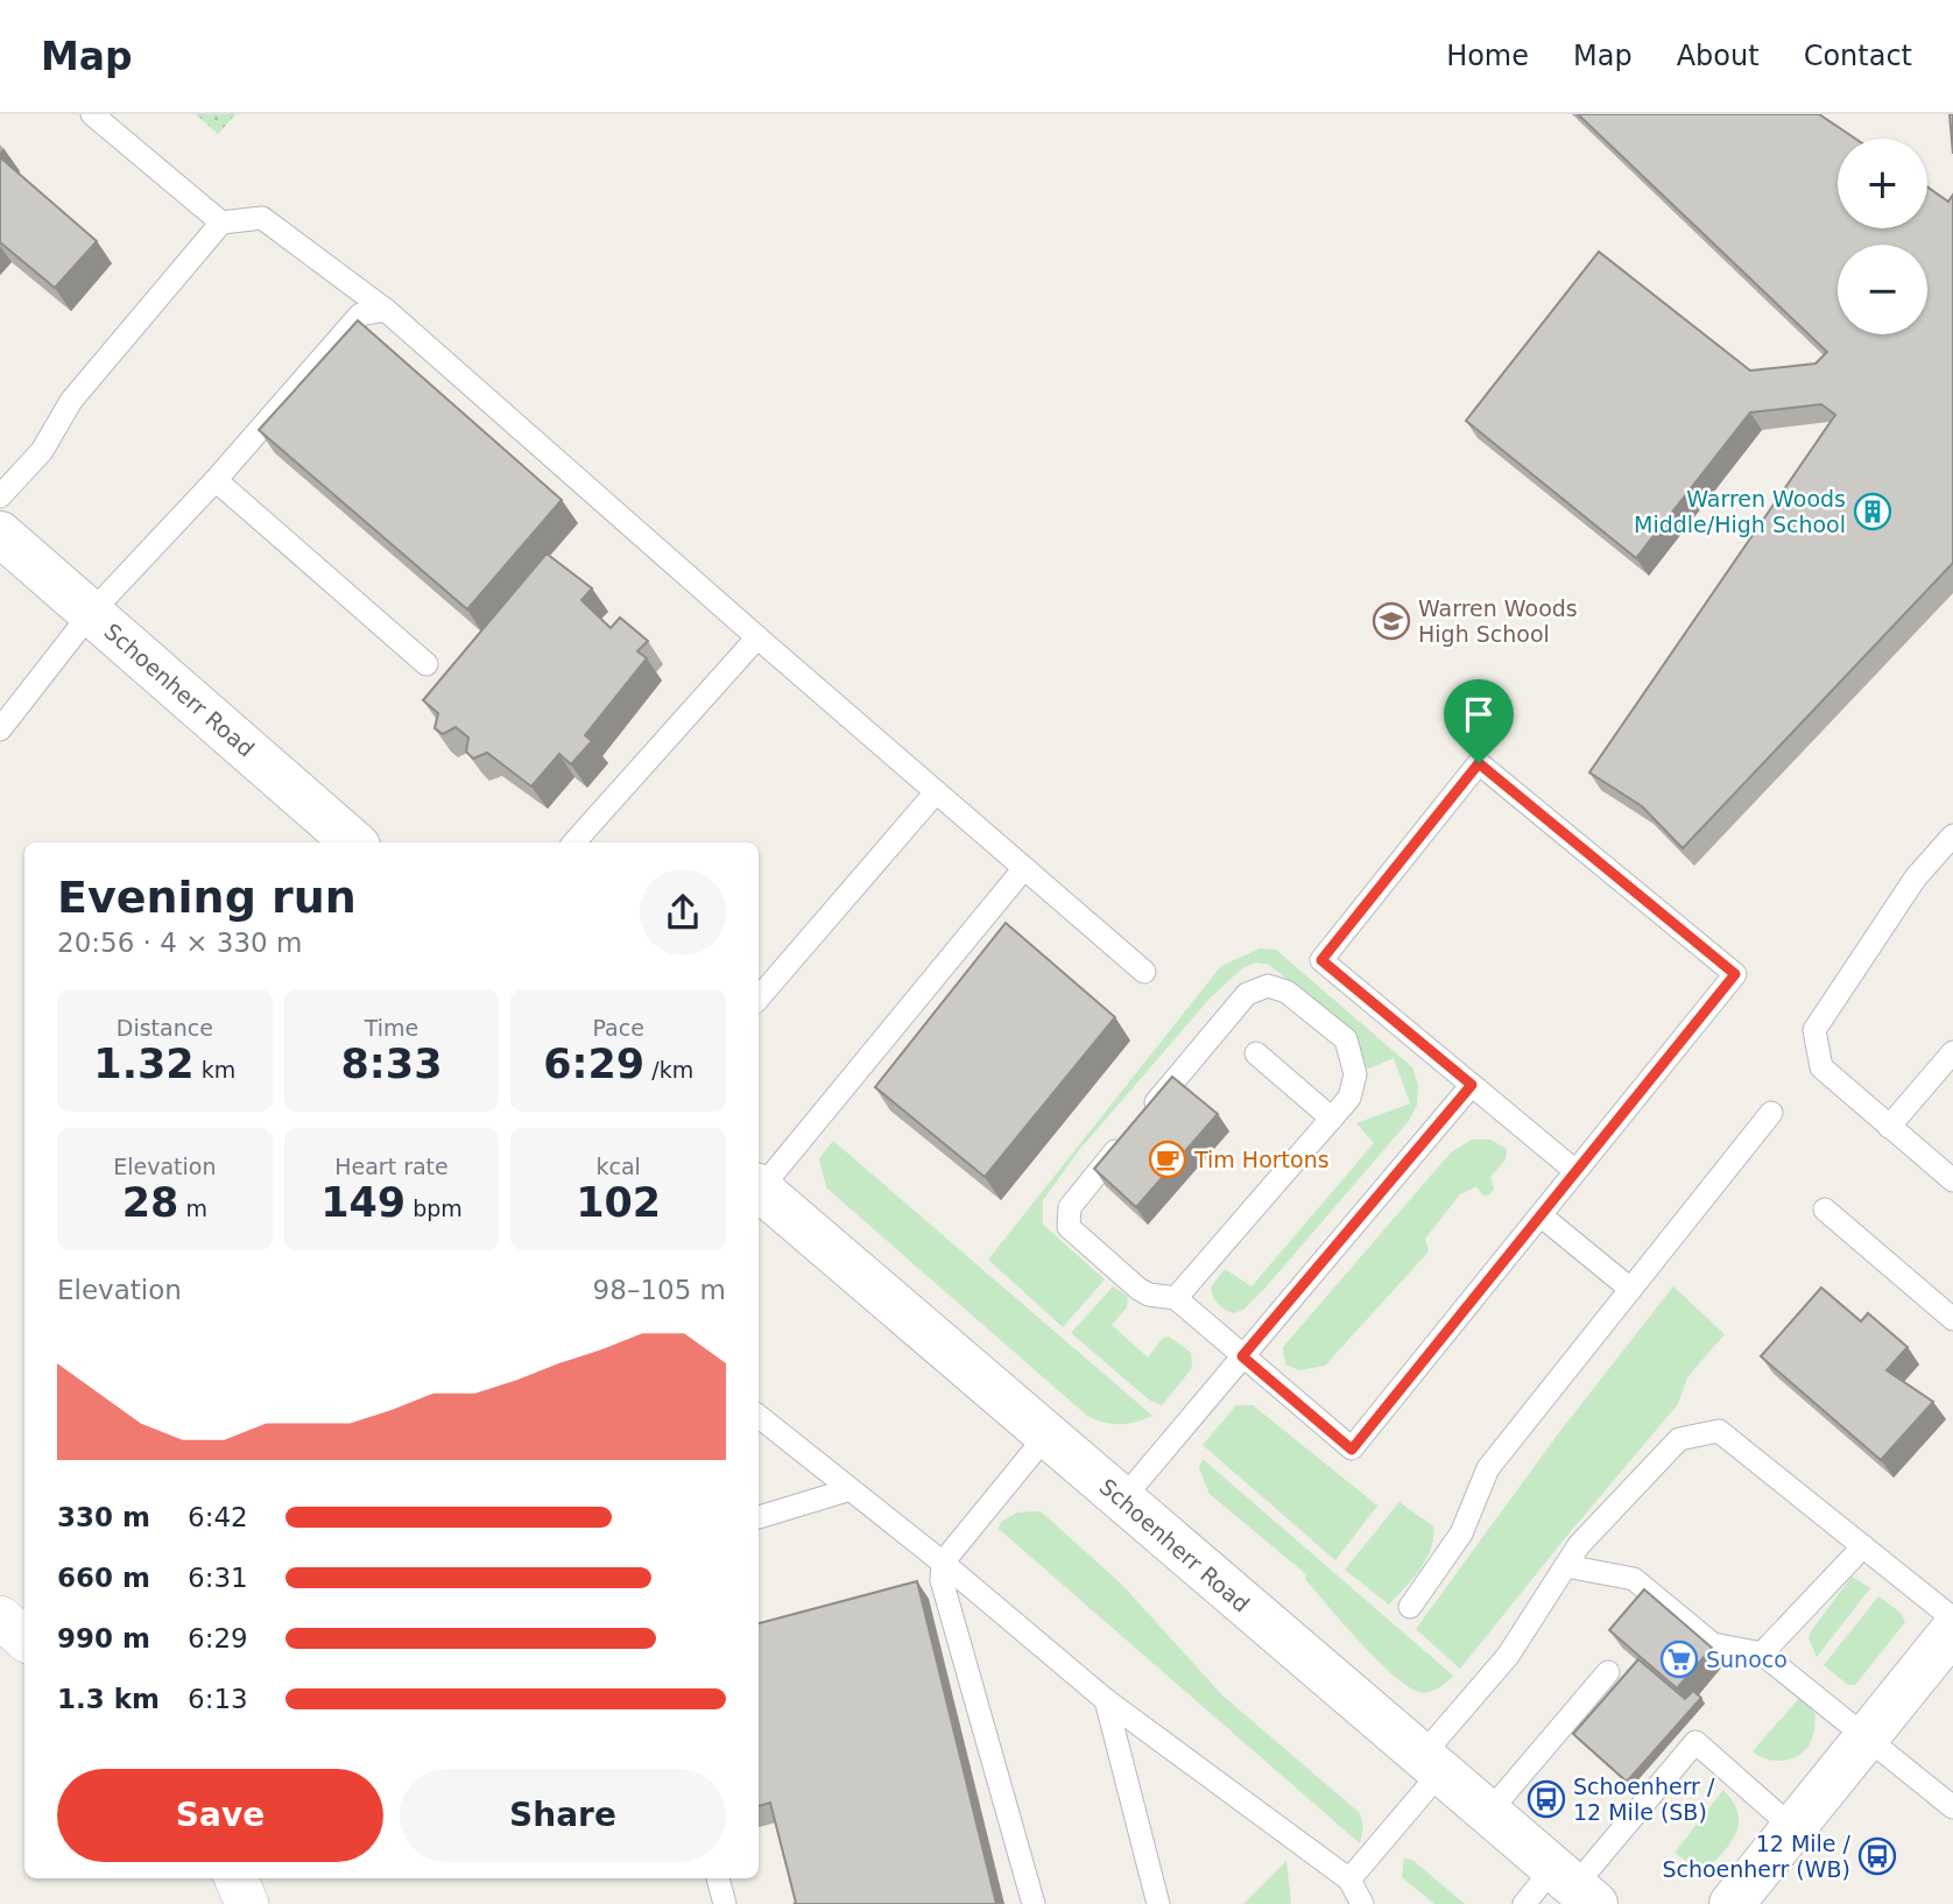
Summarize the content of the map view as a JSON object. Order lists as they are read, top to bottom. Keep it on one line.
{"streets":{"main road":["Schoenherr Road"]},"places":{"building":["Warren Woods Middle/High School"],"school or university":["Warren Woods High School"],"cafe":["Tim Hortons"],"supermarket":["Sunoco"],"bus stop":["Schoenherr / 12 Mile (SB)","12 Mile / Schoenherr (WB)"]},"page":{"header":"Map","nav":["Home","Map","About","Contact"],"map_buttons":["+","−"],"heading":["Evening run","20:56 · 4 × 330 m"],"stats":[["Distance","1.32 km"],["Time","8:33"],["Pace","6:29 /km"],["Elevation","28 m"],["Heart rate","149 bpm"],["kcal","102"]],"chart":["Elevation","98–105 m"],"list":[{"name":"330 m","note":"6:42"},{"name":"660 m","note":"6:31"},{"name":"990 m","note":"6:29"},{"name":"1.3 km","note":"6:13"}],"buttons":["Save","Share"]}}
